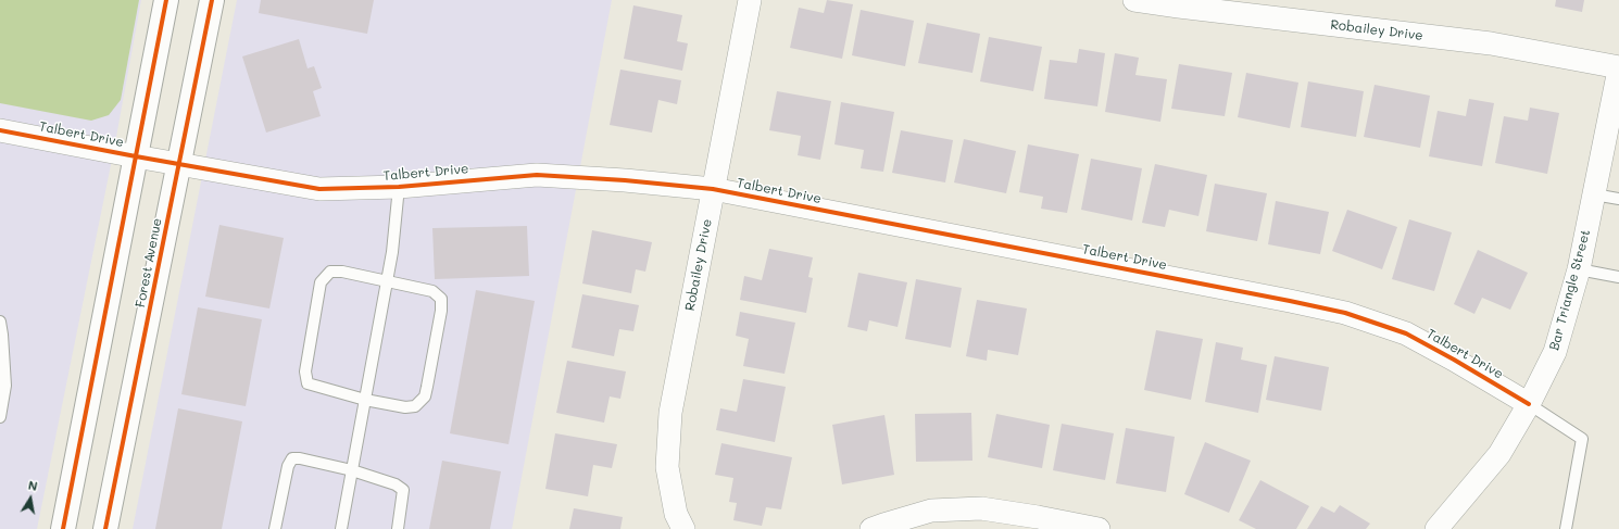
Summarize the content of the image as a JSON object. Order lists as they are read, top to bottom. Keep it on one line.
{"streets":{"street":["Robailey Drive","Talbert Drive","Forest Avenue","Bar Triangle Street"]},"crossings":[["Robailey Drive","Talbert Drive"],["Robailey Drive","Bar Triangle Street"],["Talbert Drive","Forest Avenue"],["Talbert Drive","Bar Triangle Street"]],"north":"top"}
